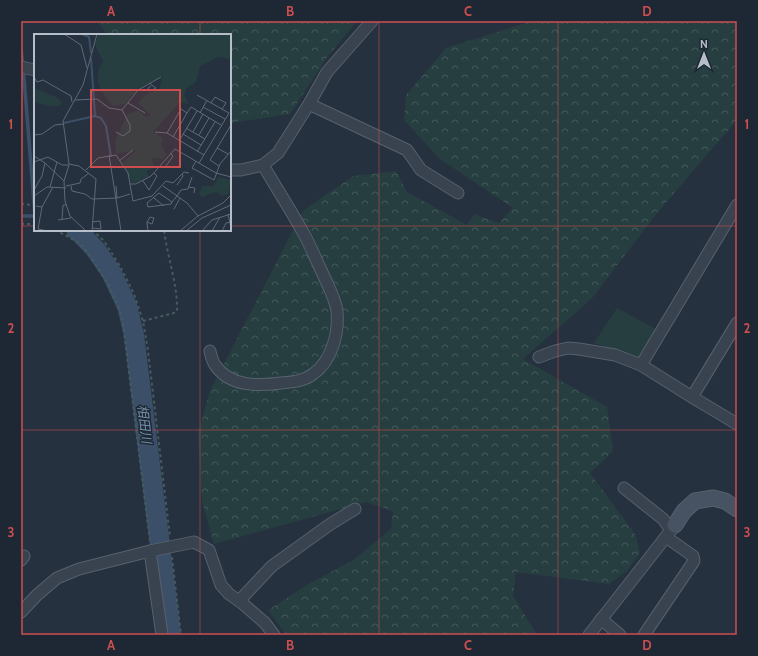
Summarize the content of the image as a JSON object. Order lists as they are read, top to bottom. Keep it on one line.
{"water":["相田川"],"north":"top","grid":{"columns":["A","B","C","D"],"rows":["1","2","3"]}}
